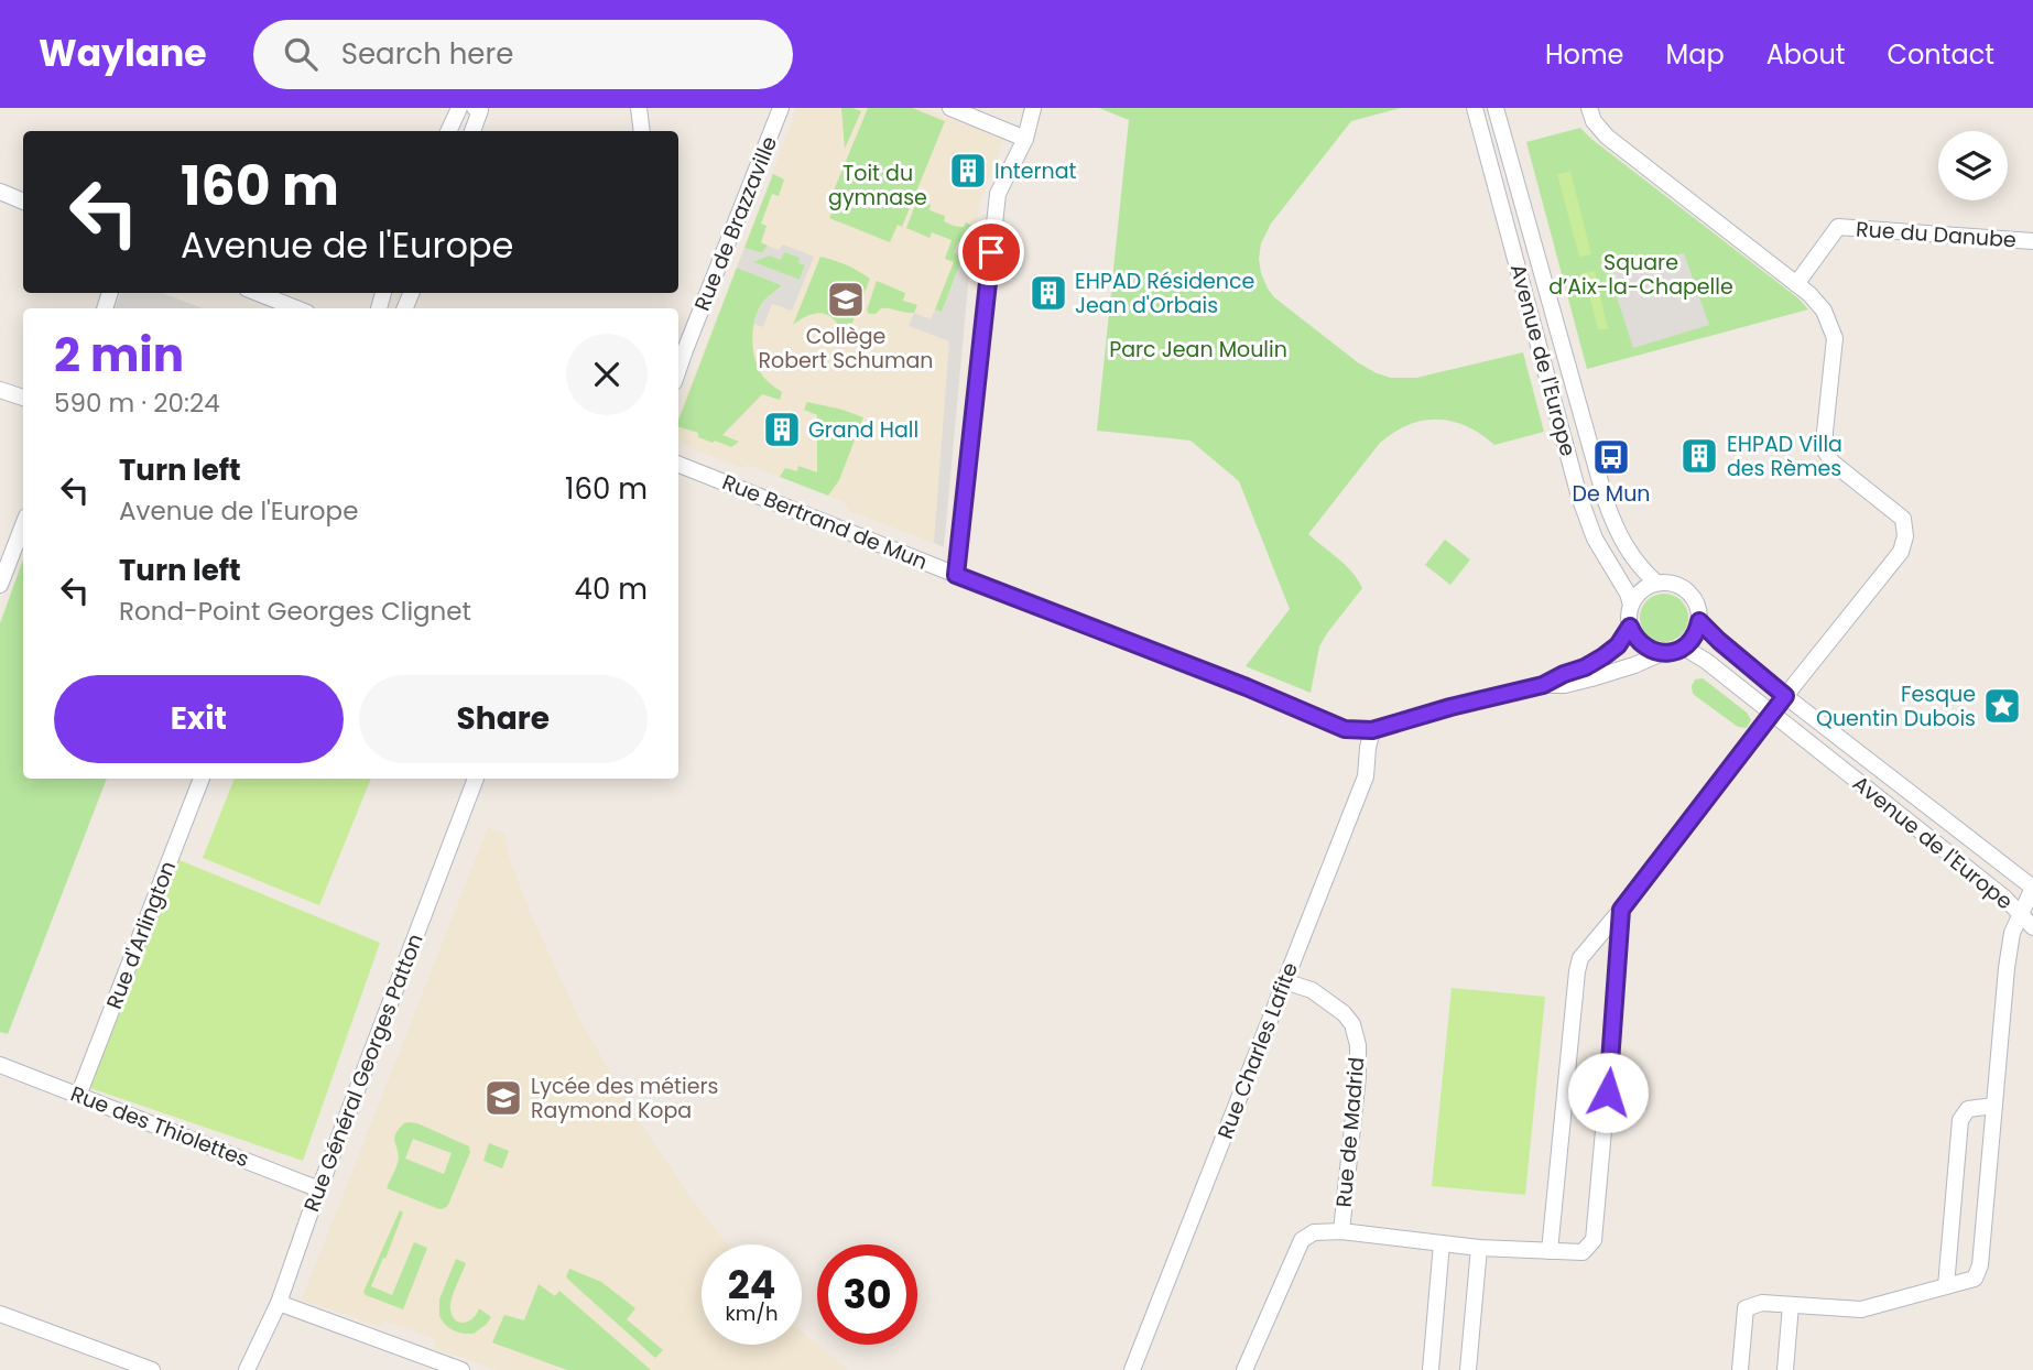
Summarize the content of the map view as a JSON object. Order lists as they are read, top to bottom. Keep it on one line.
{"streets":{"street":["Rue de Brazzaville","Rue du Danube","Avenue de l'Europe","Rue Bertrand de Mun","Rue d'Arlington","Rue Charles Lafite","Rue Général Georges Patton","Rue des Thiolettes","Rue de Madrid"]},"crossings":[["Avenue de l'Europe","Rue Bertrand de Mun"],["Rue Bertrand de Mun","Rue Charles Lafite"],["Rue d'Arlington","Rue des Thiolettes"],["Rue Charles Lafite","Rue de Madrid"],["Rue Général Georges Patton","Rue des Thiolettes"]],"parks":["Toit du gymnase","Square d’Aix-la-Chapelle","Parc Jean Moulin"],"places":{"building":["Internat","EHPAD Résidence Jean d'Orbais","Grand Hall","EHPAD Villa des Rèmes"],"school or university":["Collège Robert Schuman","Lycée des métiers Raymond Kopa"],"bus stop":["De Mun"],"place":["Fesque Quentin Dubois"]},"page":{"header":"Waylane","search":"Search here","nav":["Home","Map","About","Contact"],"turn":["160 m","Avenue de l'Europe"],"heading":["2 min","590 m · 20:24"],"list":[{"name":"Turn left","note":"Avenue de l'Europe","value":"160 m"},{"name":"Turn left","note":"Rond-Point Georges Clignet","value":"40 m"}],"buttons":["Exit","Share"],"speed":"24 km/h","limit":"30"}}
